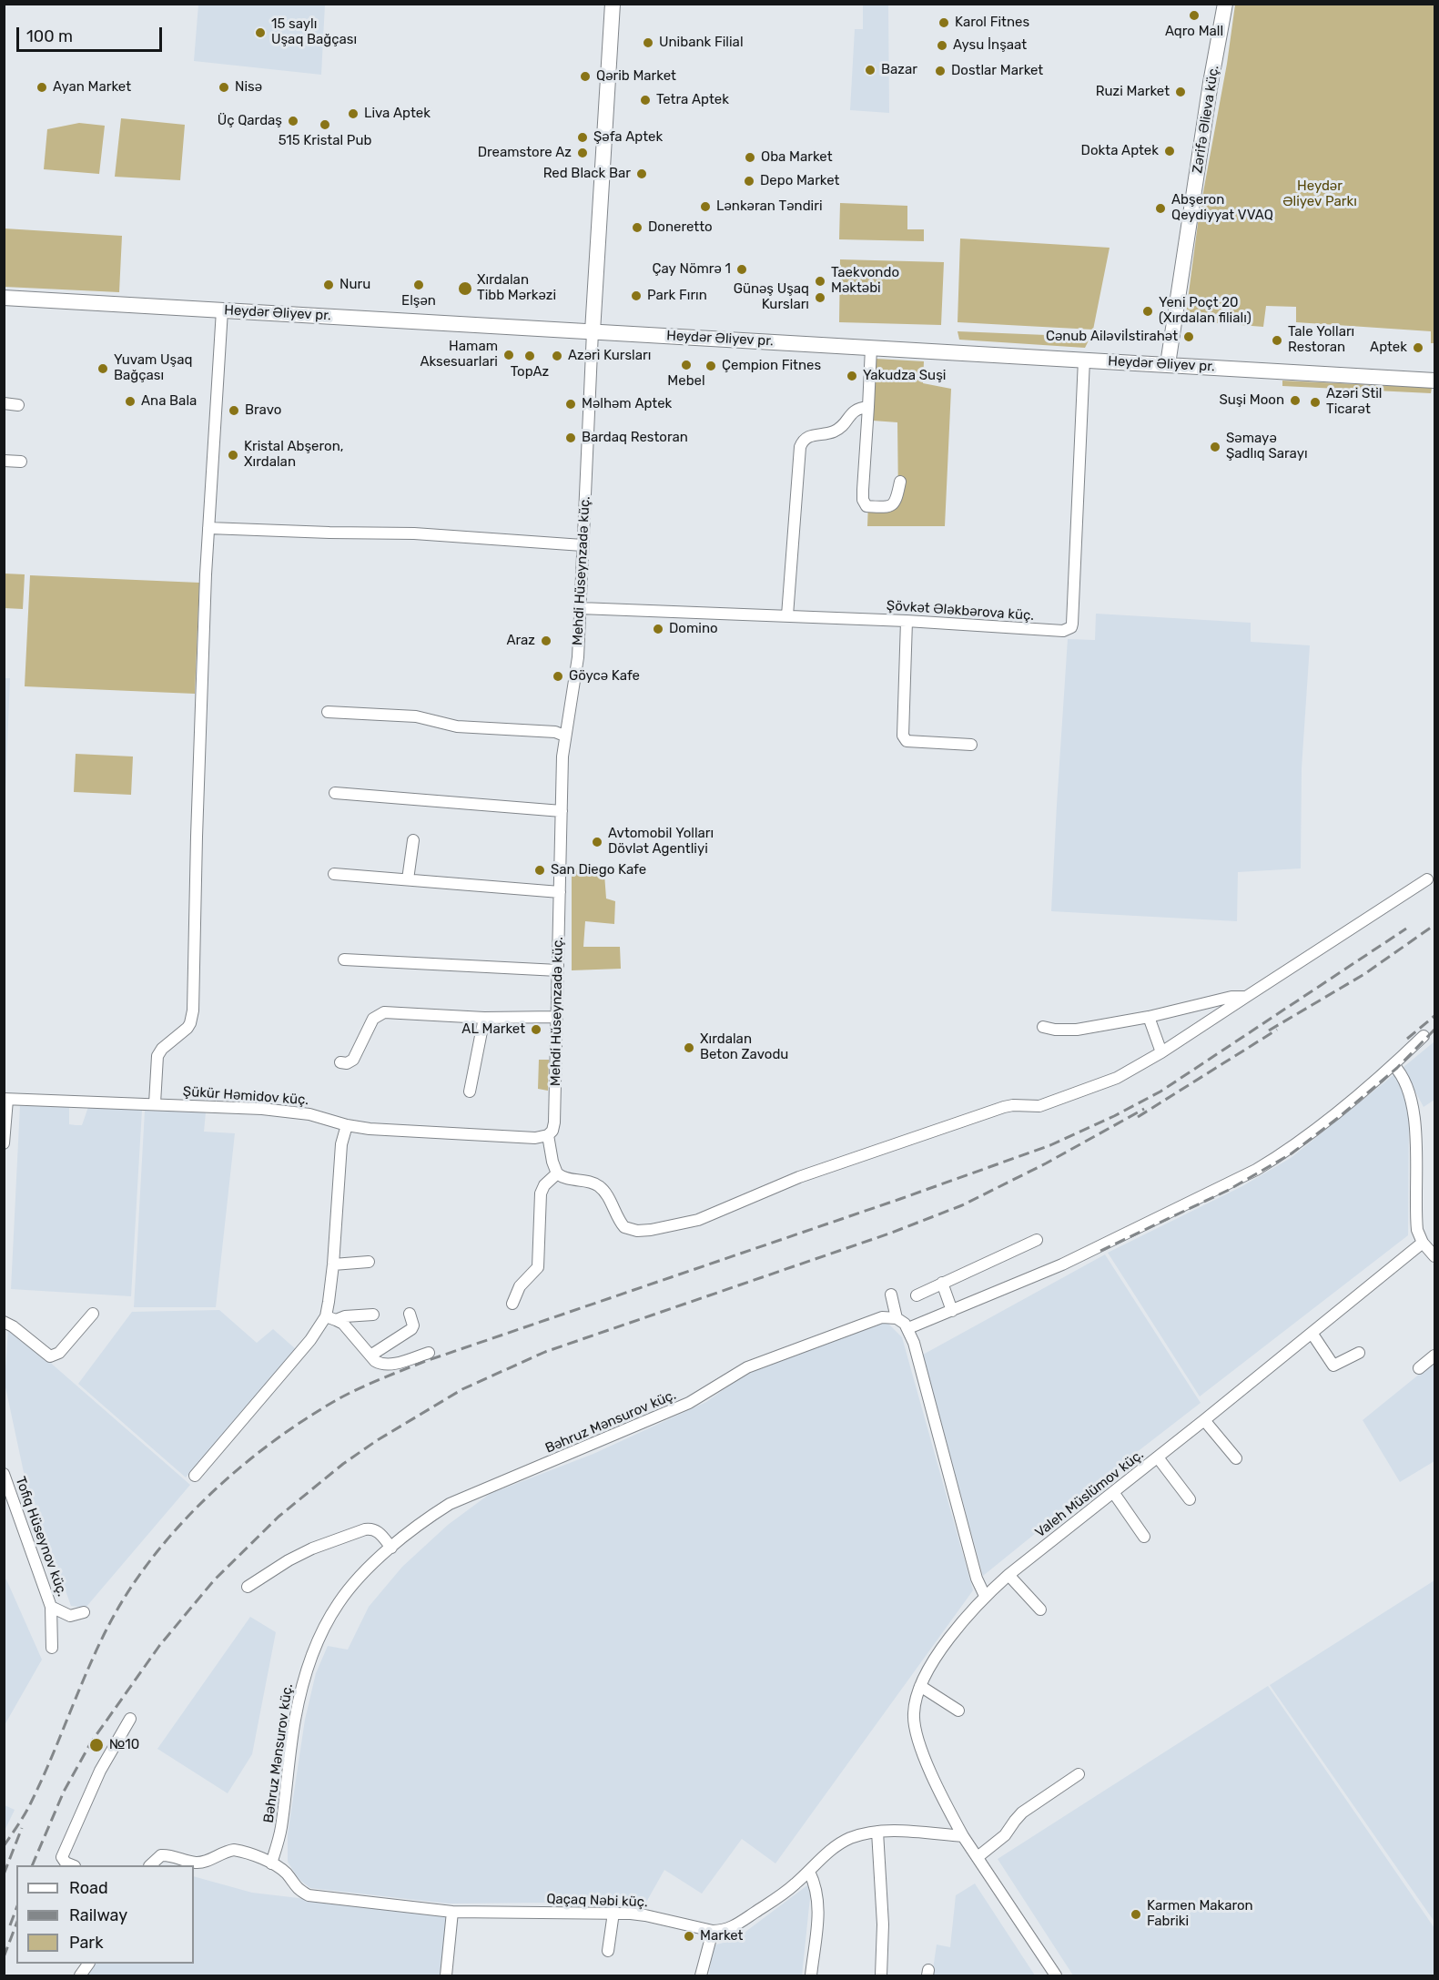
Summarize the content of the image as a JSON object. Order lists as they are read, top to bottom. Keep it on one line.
{"streets":{"main road":["Zərifə Əlieva küç.","Heydər Əliyev pr.","Mehdi Hüseynzadə küç."],"street":["Şövkət Ələkbərova küç.","Şükür Həmidov küç.","Bəhruz Mənsurov küç.","Valeh Müslümov küç.","Tofiq Hüseynov küç.","Qaçaq Nəbi küç."]},"crossings":[["Zərifə Əlieva küç.","Heydər Əliyev pr."],["Heydər Əliyev pr.","Mehdi Hüseynzadə küç."],["Heydər Əliyev pr.","Şövkət Ələkbərova küç."],["Mehdi Hüseynzadə küç.","Şövkət Ələkbərova küç."],["Mehdi Hüseynzadə küç.","Şükür Həmidov küç."],["Bəhruz Mənsurov küç.","Qaçaq Nəbi küç."],["Valeh Müslümov küç.","Qaçaq Nəbi küç."]],"parks":["Heydər Əliyev Parkı"],"places":["Aqro Mall","Karol Fitnes","15 saylı Uşaq Bağçası","Unibank Filial","Aysu İnşaat","Bazar","Dostlar Market","Qərib Market","Ayan Market","Nisə","Ruzi Market","Tetra Aptek","Liva Aptek","Üç Qardaş","515 Kristal Pub","Şəfa Aptek","Dokta Aptek","Dreamstore Az","Oba Market","Red Black Bar","Depo Market","Lənkəran Təndiri","Abşeron Qeydiyyat VVAQ","Doneretto","Çay Nömrə 1","Taekvondo Məktəbi","Nuru","Elşən","Xırdalan Tibb Mərkəzi","Park Fırın","Günəş Uşaq Kursları","Yeni Poçt 20 (Xırdalan filialı)","Cənub Ailəviİstirahət","Tale Yolları Restoran","Aptek","Hamam Aksesuarlari","TopAz","Azəri Kursları","Mebel","Çempion Fitnes","Yuvam Uşaq Bağçası","Yakudza Suşi","Suşi Moon","Ana Bala","Azəri Stil Ticarət","Məlhəm Aptek","Bravo","Bardaq Restoran","Səmayə Şadlıq Sarayı","Kristal Abşeron, Xırdalan","Domino","Araz","Göycə Kafe","Avtomobil Yolları Dövlət Agentliyi","San Diego Kafe","AL Market","Xırdalan Beton Zavodu","№10","Karmen Makaron Fabriki","Market"],"legend":["Road","Railway","Park"],"scale_bar":"100 m"}
